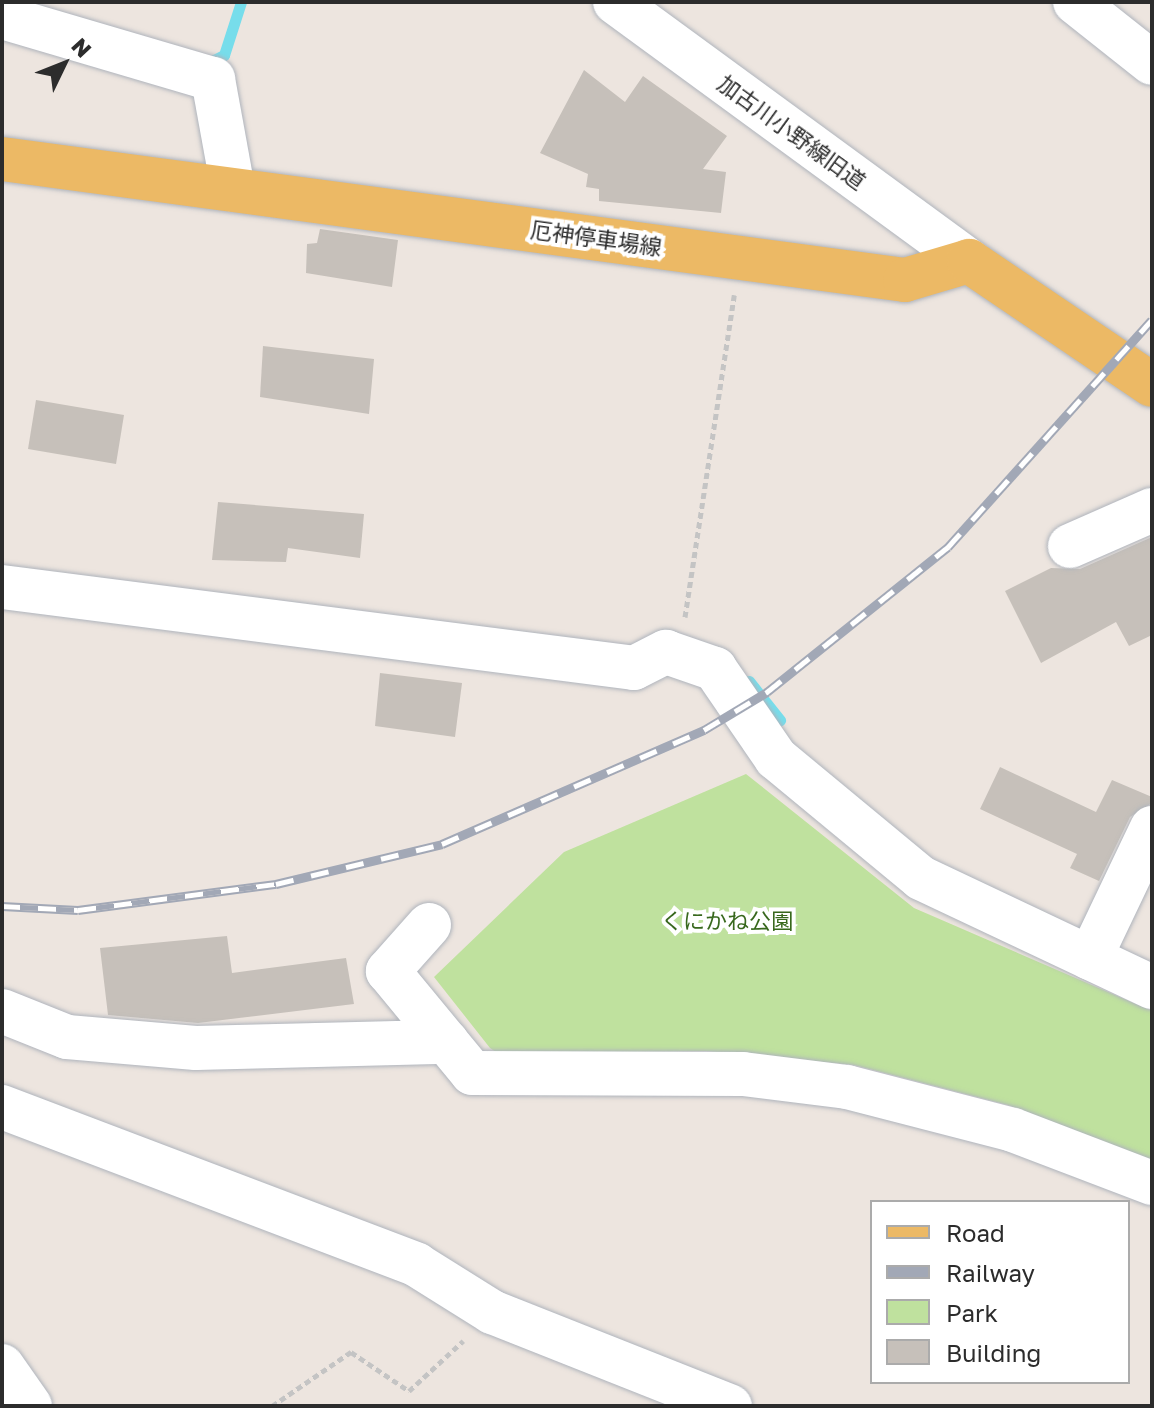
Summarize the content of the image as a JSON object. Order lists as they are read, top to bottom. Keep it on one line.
{"streets":{"main road":["厄神停車場線"],"street":["加古川小野線旧道"]},"crossings":[["加古川小野線旧道","厄神停車場線"]],"parks":["くにかね公園"],"legend":["Road","Railway","Park","Building"],"north":"top right"}
